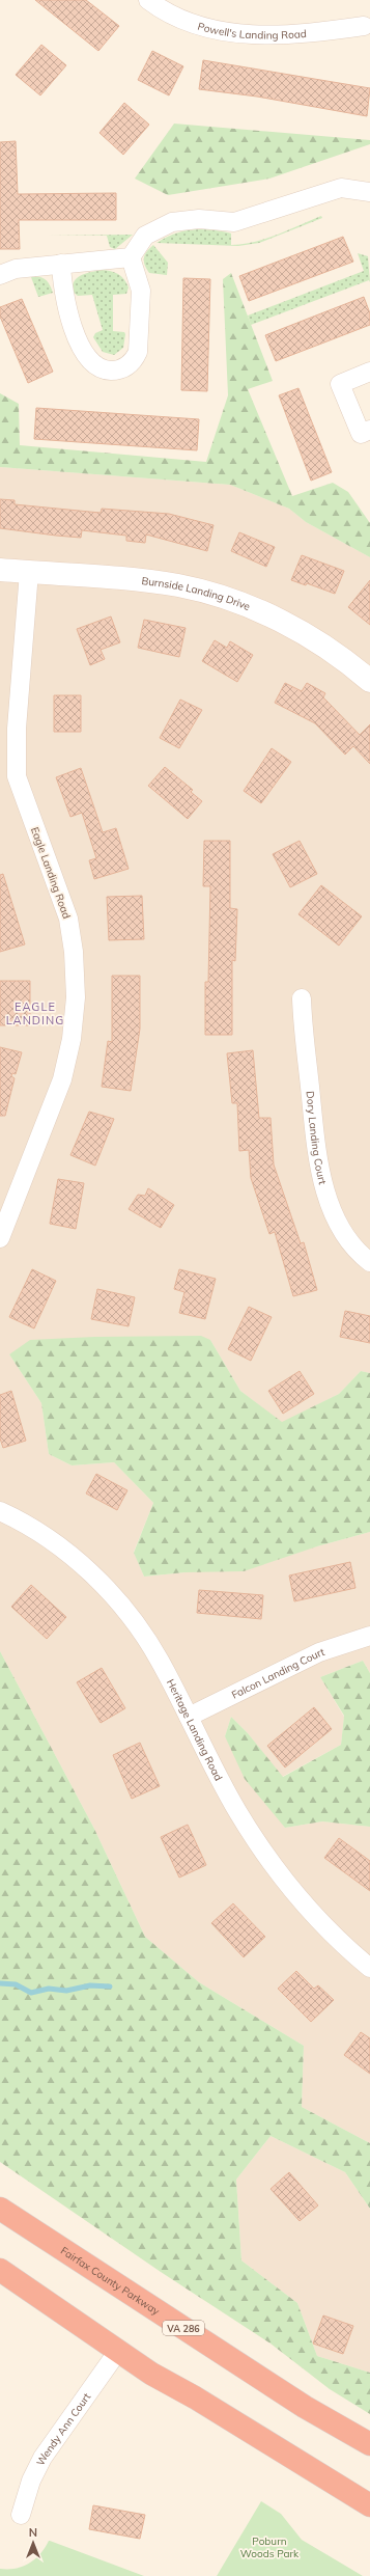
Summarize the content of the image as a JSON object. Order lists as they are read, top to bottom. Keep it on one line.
{"streets":{"highway":["Fairfax County Parkway","VA 286"],"street":["Powell's Landing Road","Burnside Landing Drive","Eagle Landing Road","Dory Landing Court","Falcon Landing Court","Heritage Landing Road","Wendy Ann Court"]},"crossings":[["Burnside Landing Drive","Eagle Landing Road"],["Falcon Landing Court","Heritage Landing Road"]],"districts":["EAGLE LANDING"],"parks":["Poburn Woods Park"],"north":"top"}
